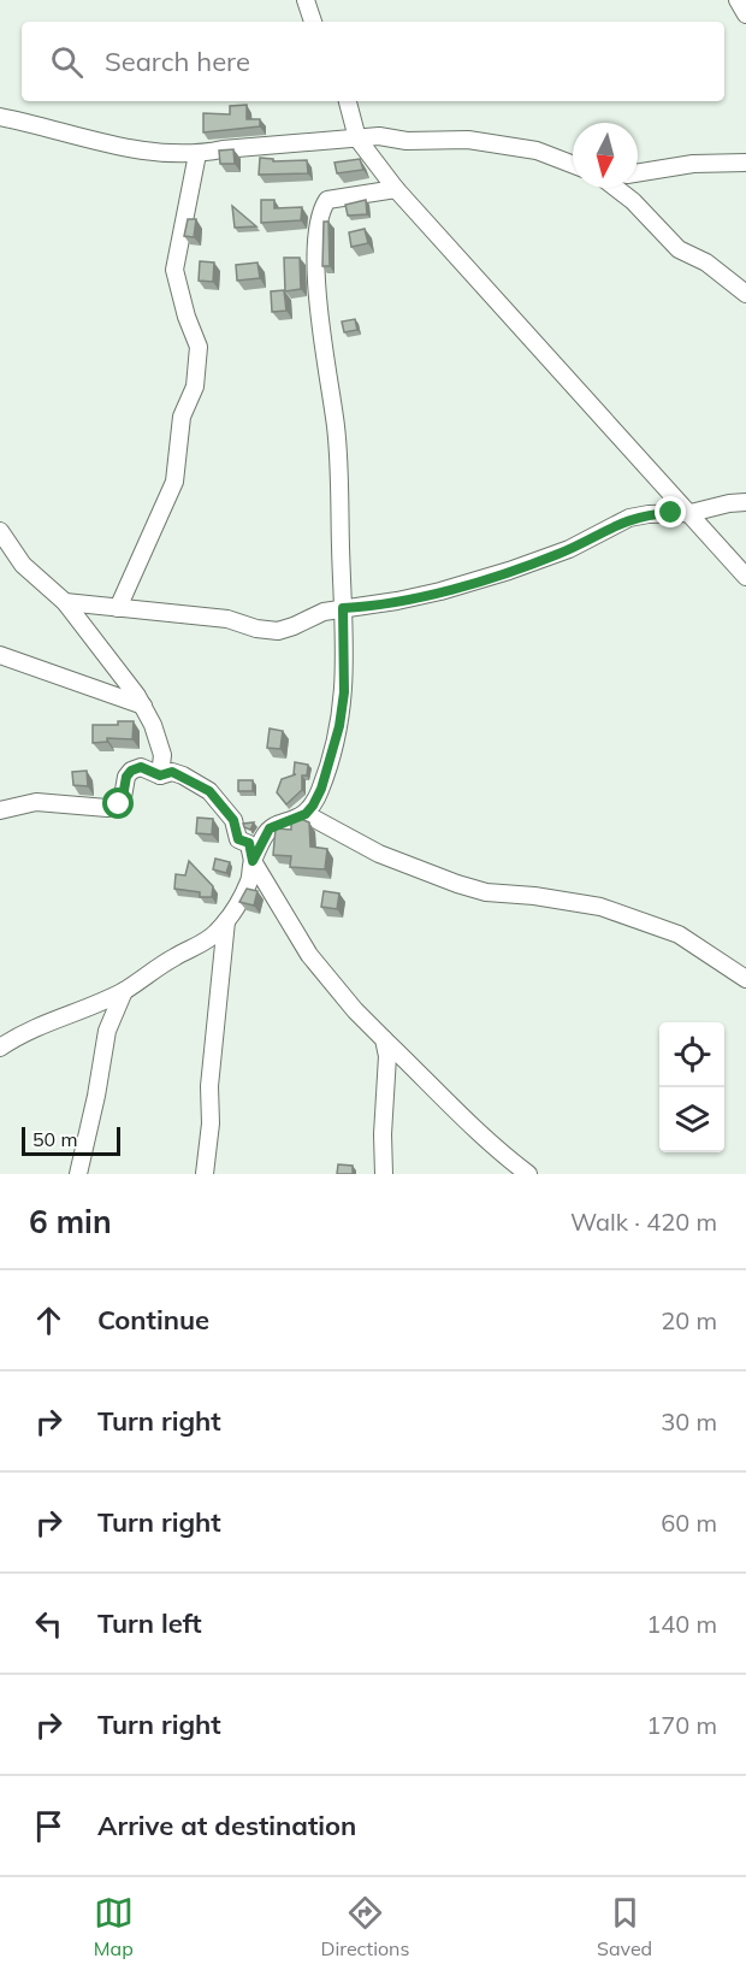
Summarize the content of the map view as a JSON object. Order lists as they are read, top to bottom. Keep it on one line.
{"scale_bar":"50 m","north":"bottom","page":{"search":"Search here","scale":"50 m","heading":["6 min","Walk · 420 m"],"list":[["Continue","20 m"],["Turn right","30 m"],["Turn right","60 m"],["Turn left","140 m"],["Turn right","170 m"],"Arrive at destination"],"nav":["Map","Directions","Saved"]}}
